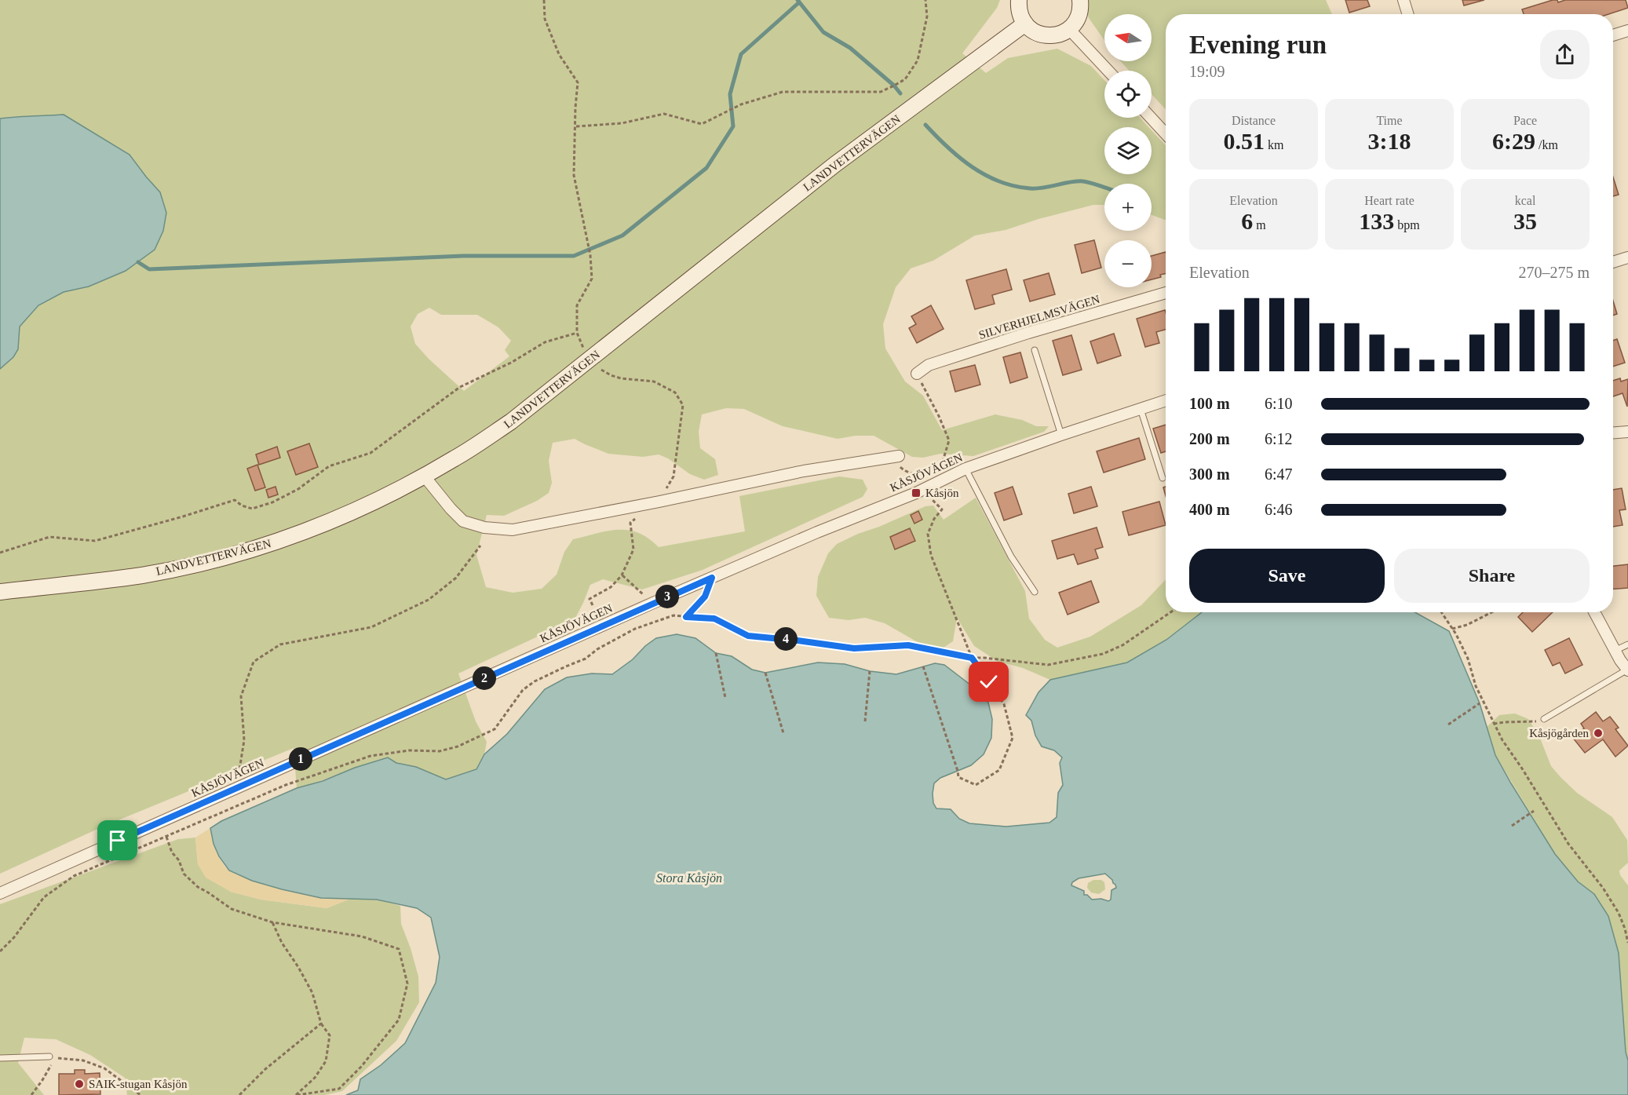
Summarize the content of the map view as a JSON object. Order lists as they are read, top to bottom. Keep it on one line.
{"streets":{"street":["LANDVETTERVÄGEN","SILVERHJELMSVÄGEN","KÅSJÖVÄGEN"]},"water":["Stora Kåsjön"],"places":{"transit":["Kåsjön"],"other":["Kåsjögården","SAIK-stugan Kåsjön"]},"north":"left","page":{"map_buttons":["+","−"],"heading":["Evening run","19:09"],"stats":[["Distance","0.51 km"],["Time","3:18"],["Pace","6:29 /km"],["Elevation","6 m"],["Heart rate","133 bpm"],["kcal","35"]],"chart":["Elevation","270–275 m"],"list":[{"name":"100 m","note":"6:10"},{"name":"200 m","note":"6:12"},{"name":"300 m","note":"6:47"},{"name":"400 m","note":"6:46"}],"buttons":["Save","Share"],"pins":["3","4","2","1"]}}
